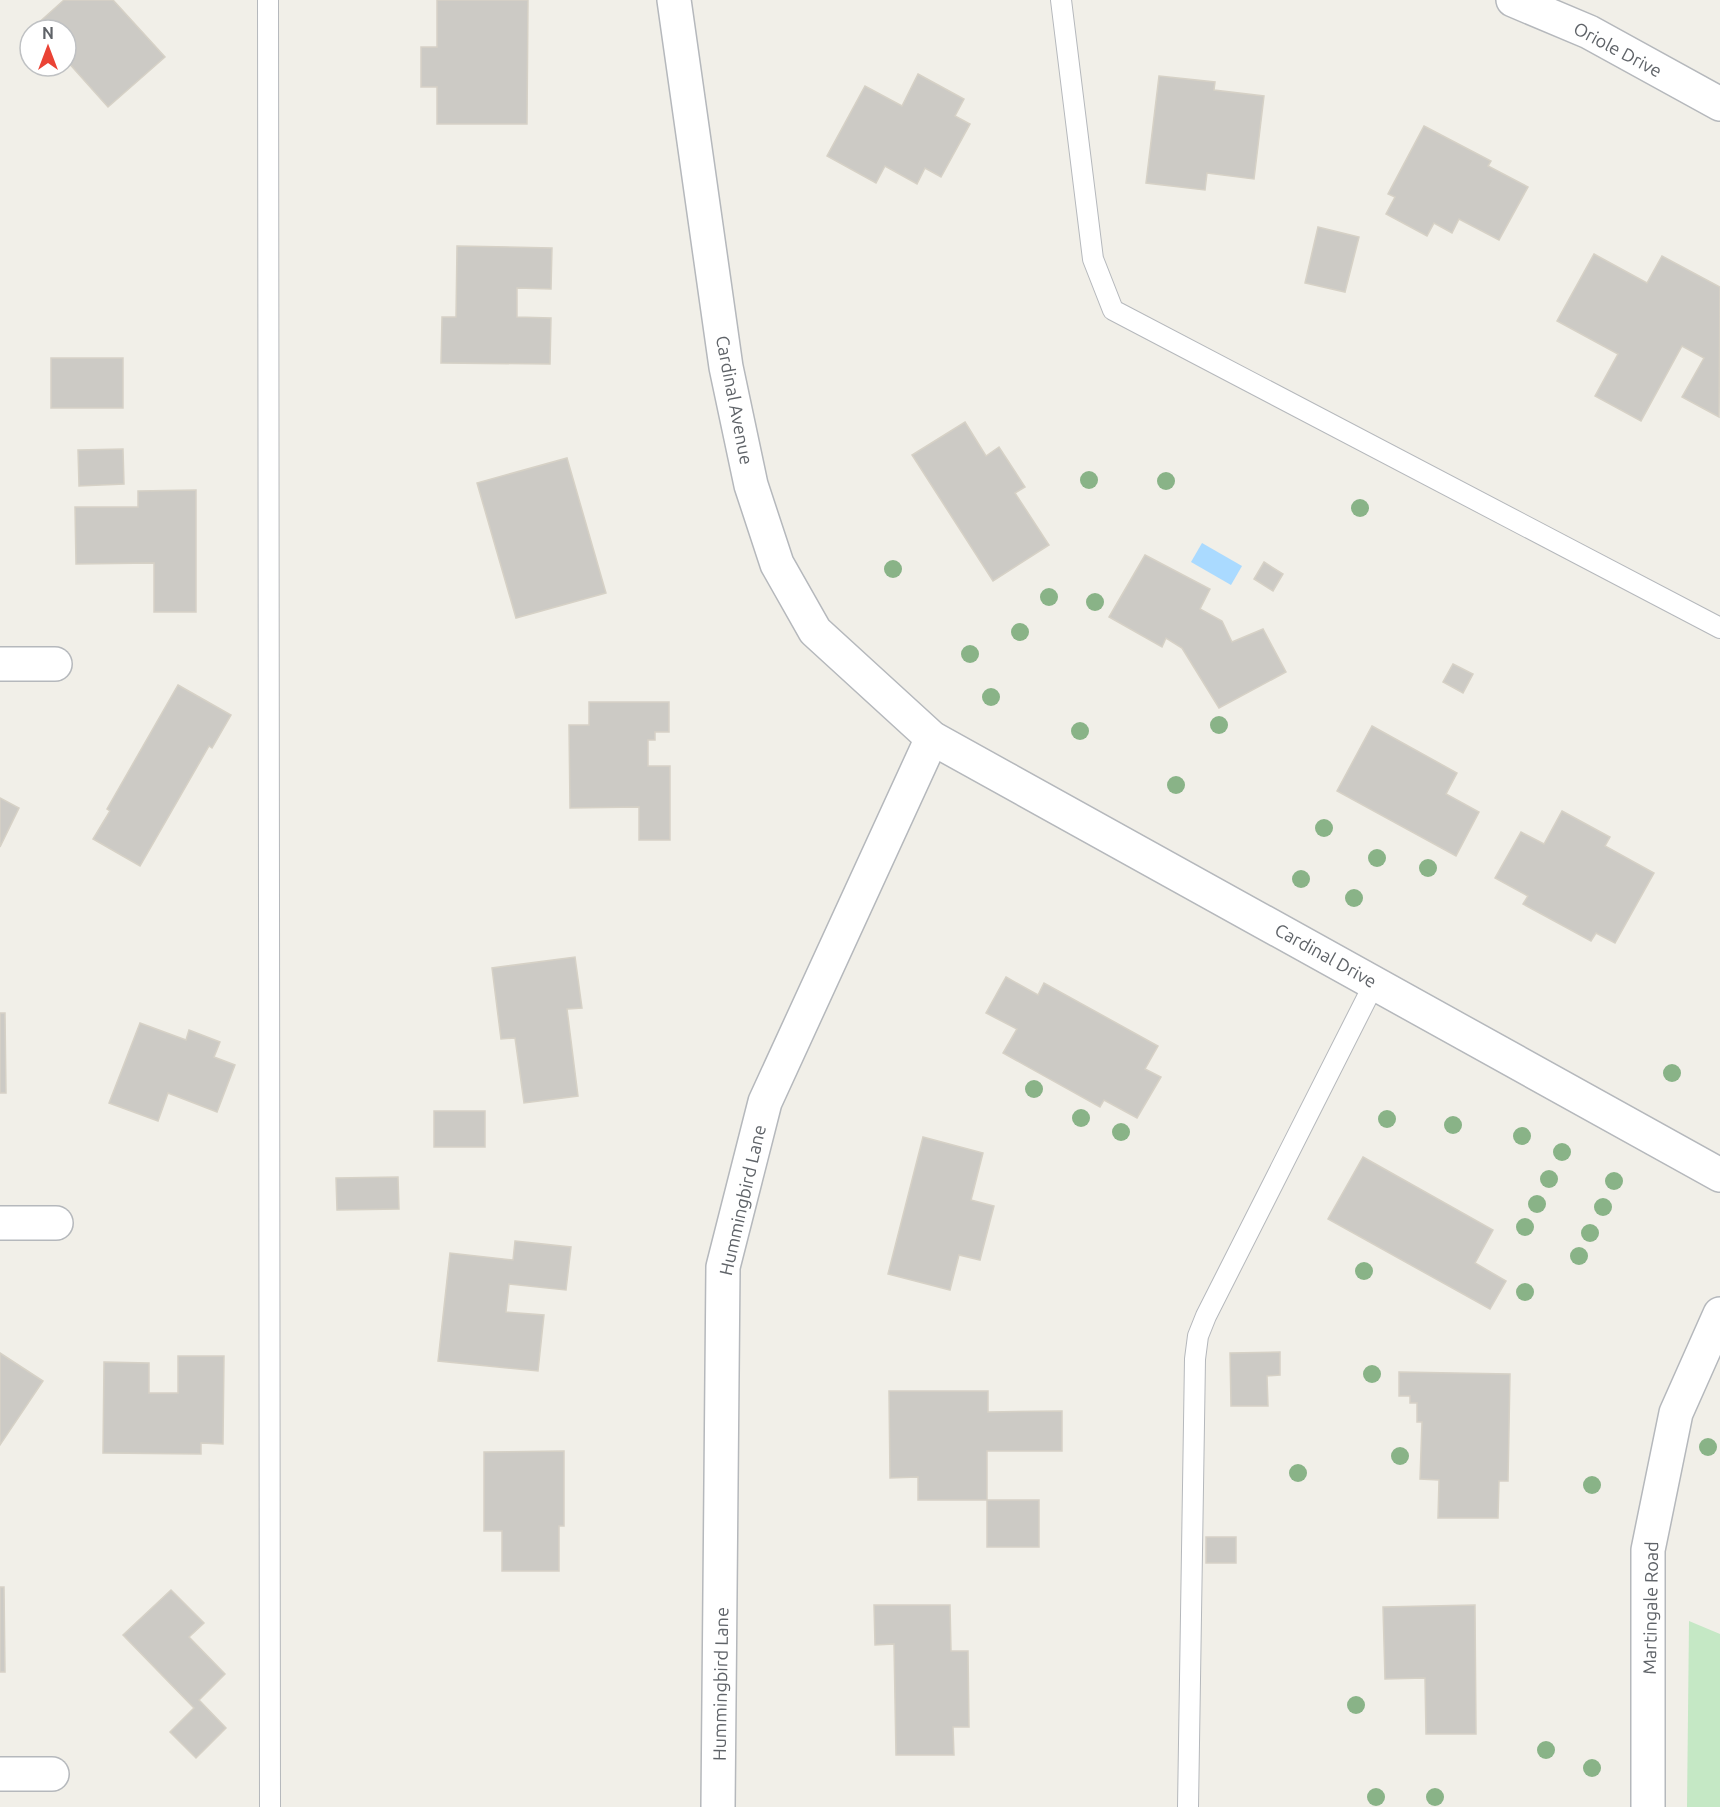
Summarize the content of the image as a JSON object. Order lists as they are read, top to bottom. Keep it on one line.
{"streets":{"street":["Oriole Drive","Cardinal Avenue","Cardinal Drive","Hummingbird Lane","Martingale Road"]},"crossings":[["Cardinal Avenue","Cardinal Drive"],["Cardinal Avenue","Hummingbird Lane"],["Cardinal Drive","Hummingbird Lane"]],"north":"top"}
